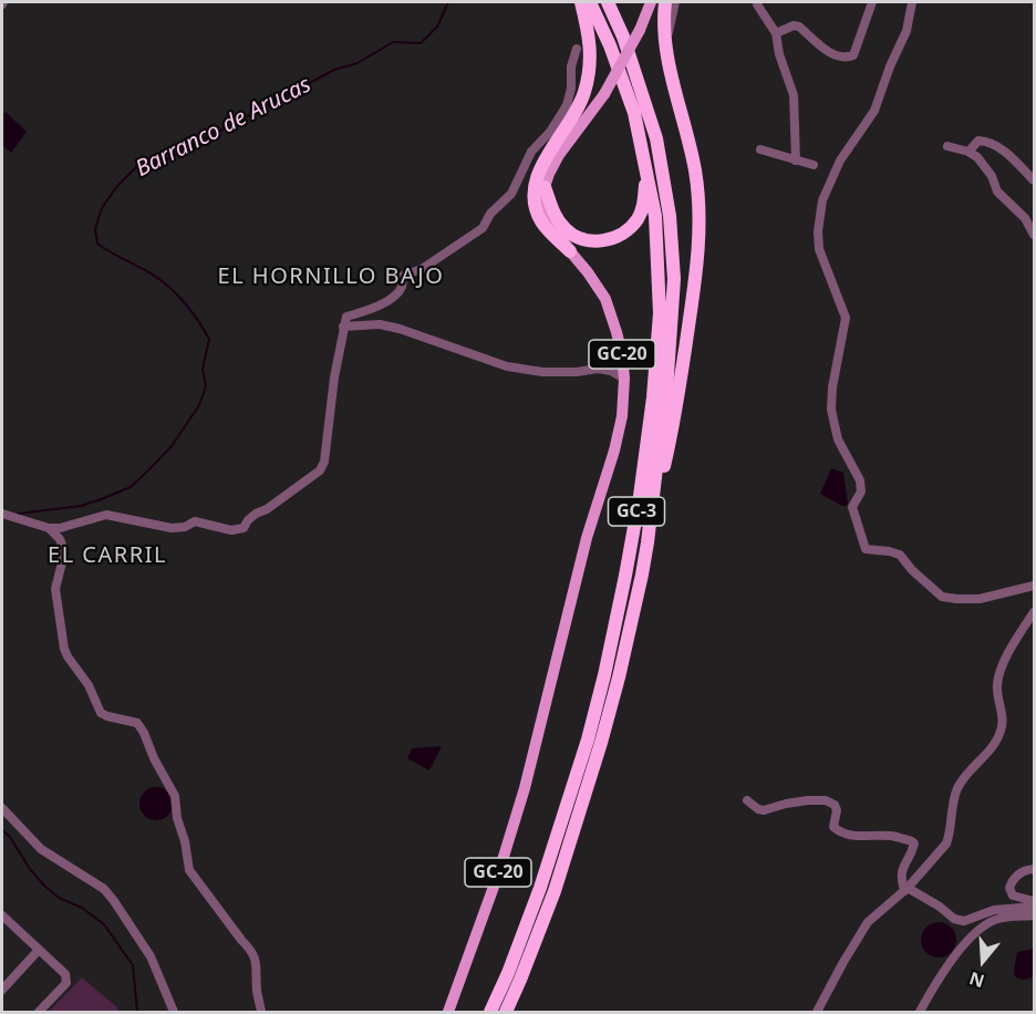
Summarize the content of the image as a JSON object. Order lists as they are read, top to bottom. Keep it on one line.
{"streets":{"highway":["GC-3"],"main road":["GC-20"]},"districts":["EL HORNILLO BAJO","EL CARRIL"],"water":["Barranco de Arucas"],"north":"bottom"}
